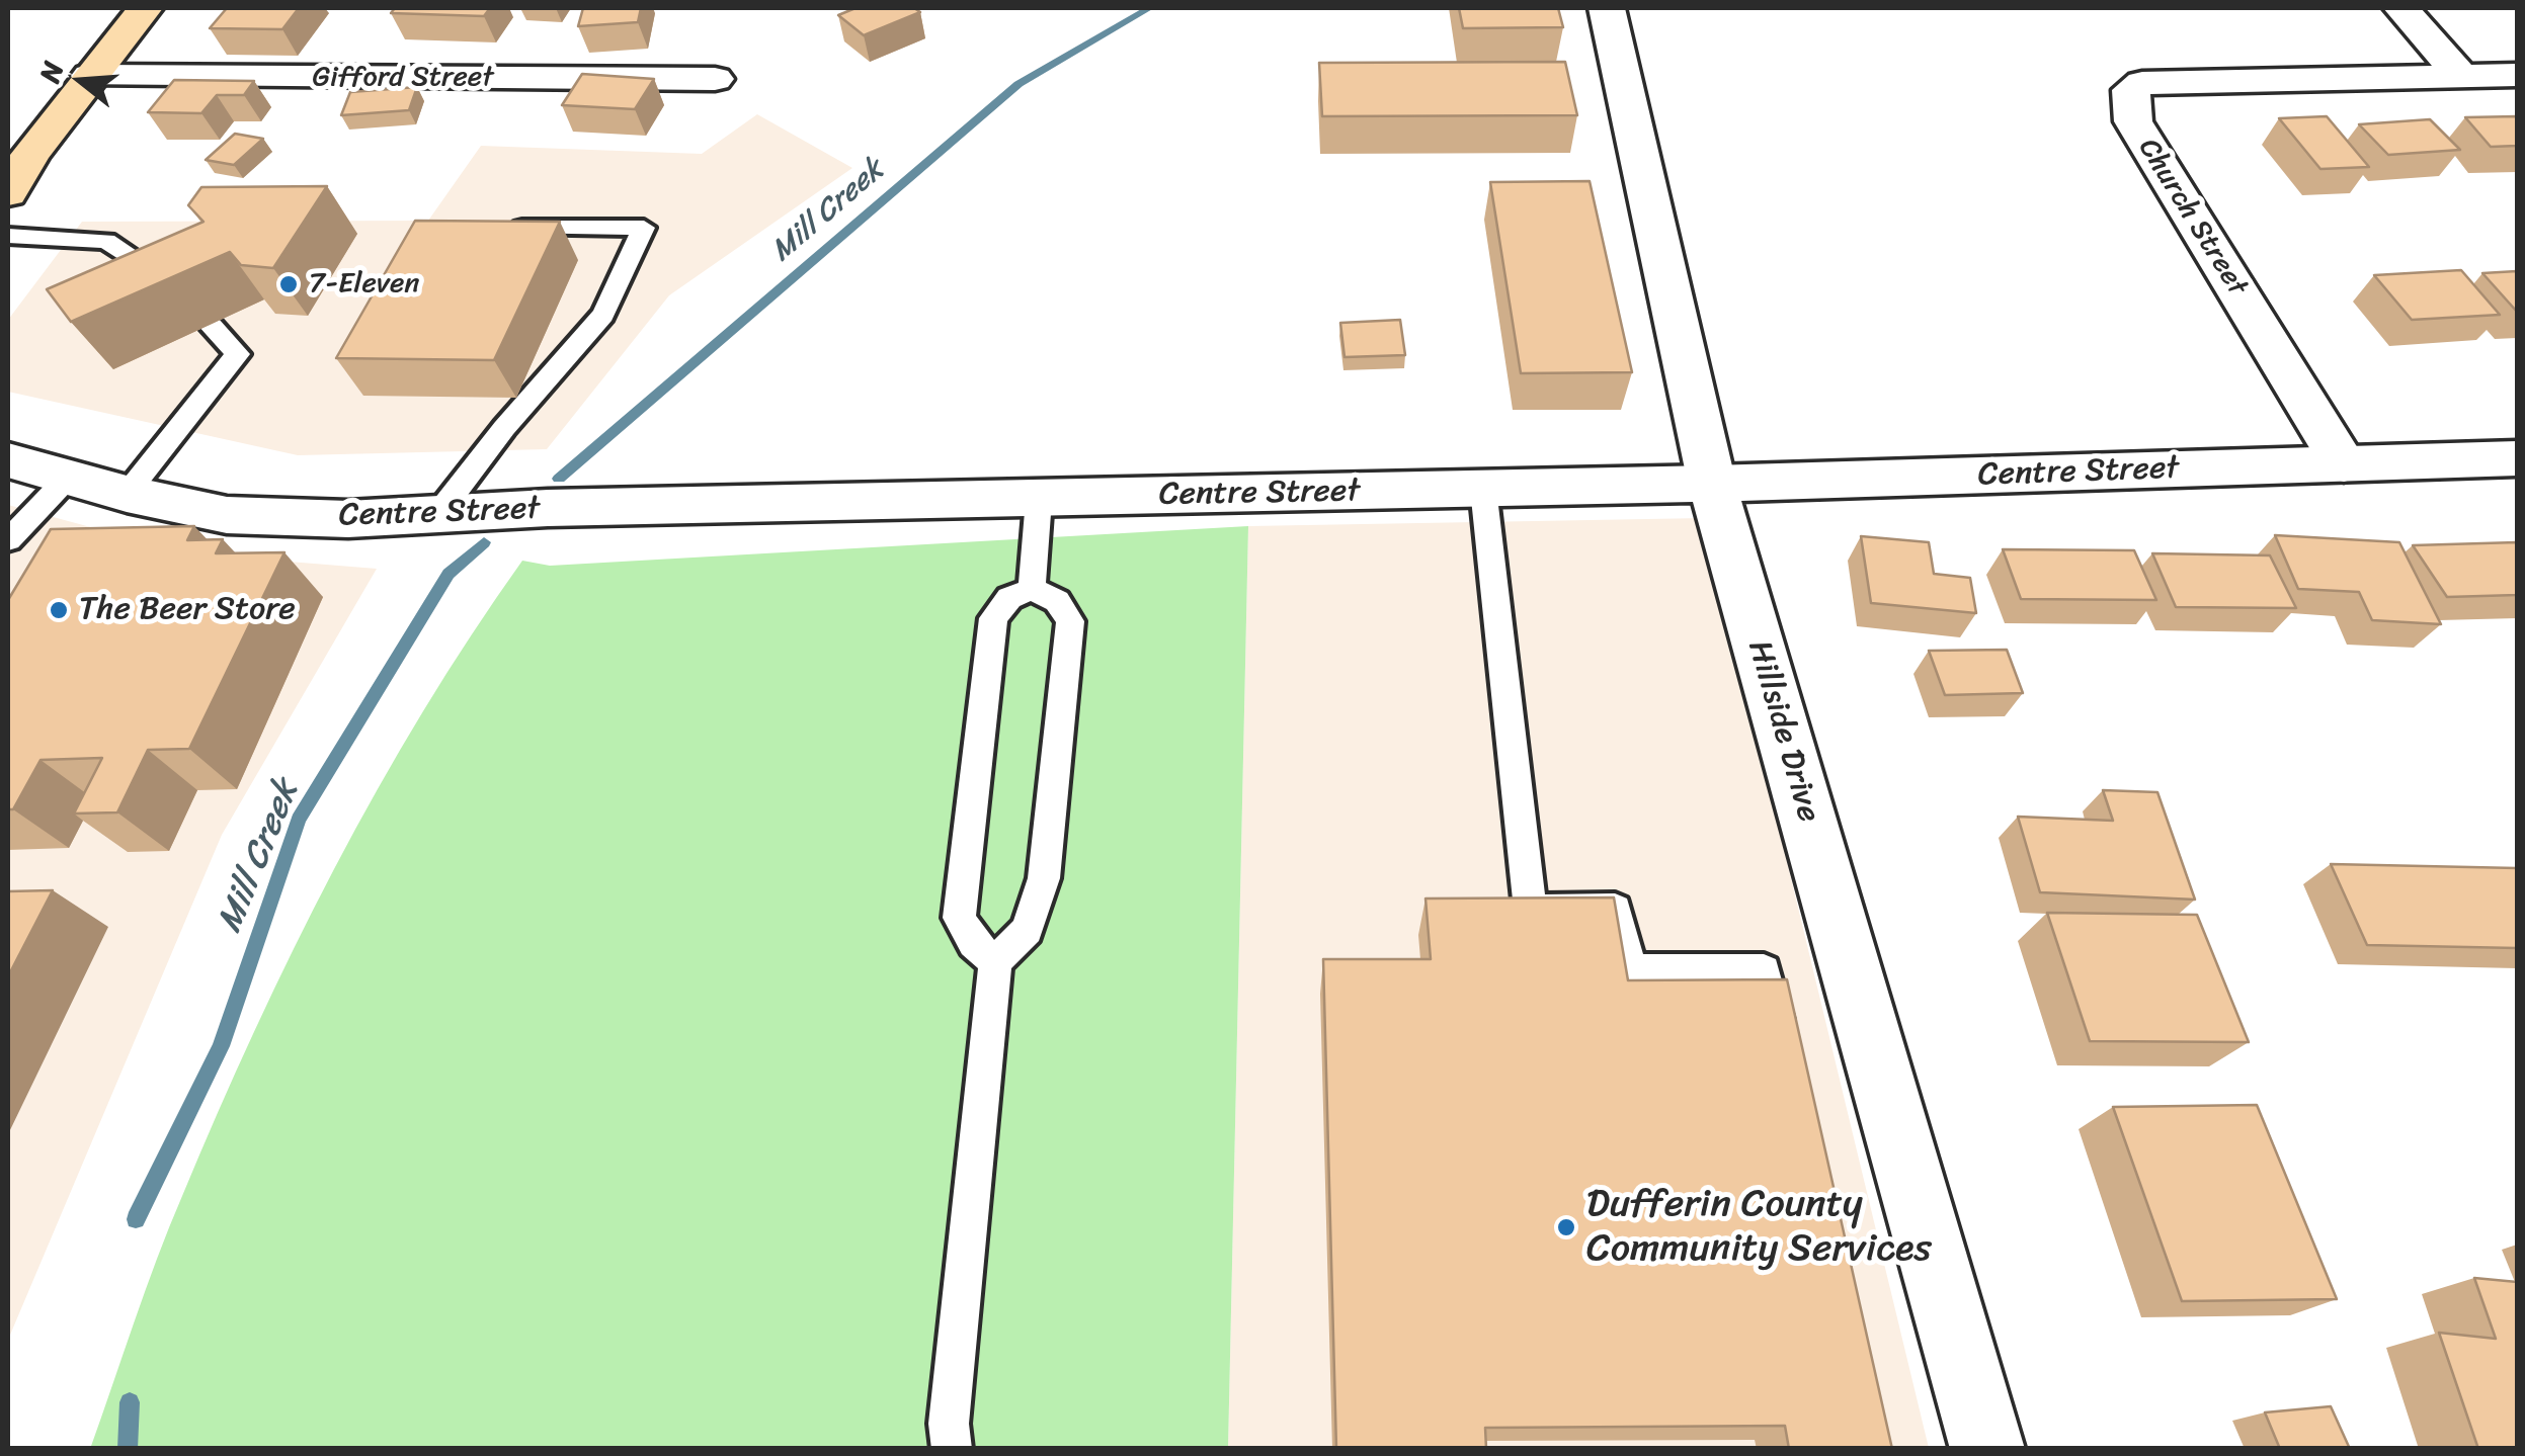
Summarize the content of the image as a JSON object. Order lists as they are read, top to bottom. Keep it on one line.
{"streets":{"street":["Gifford Street","Church Street","Centre Street","Hillside Drive"]},"crossings":[["Church Street","Centre Street"],["Centre Street","Hillside Drive"]],"water":["Mill Creek"],"places":["7-Eleven","The Beer Store","Dufferin County Community Services"],"north":"left"}
